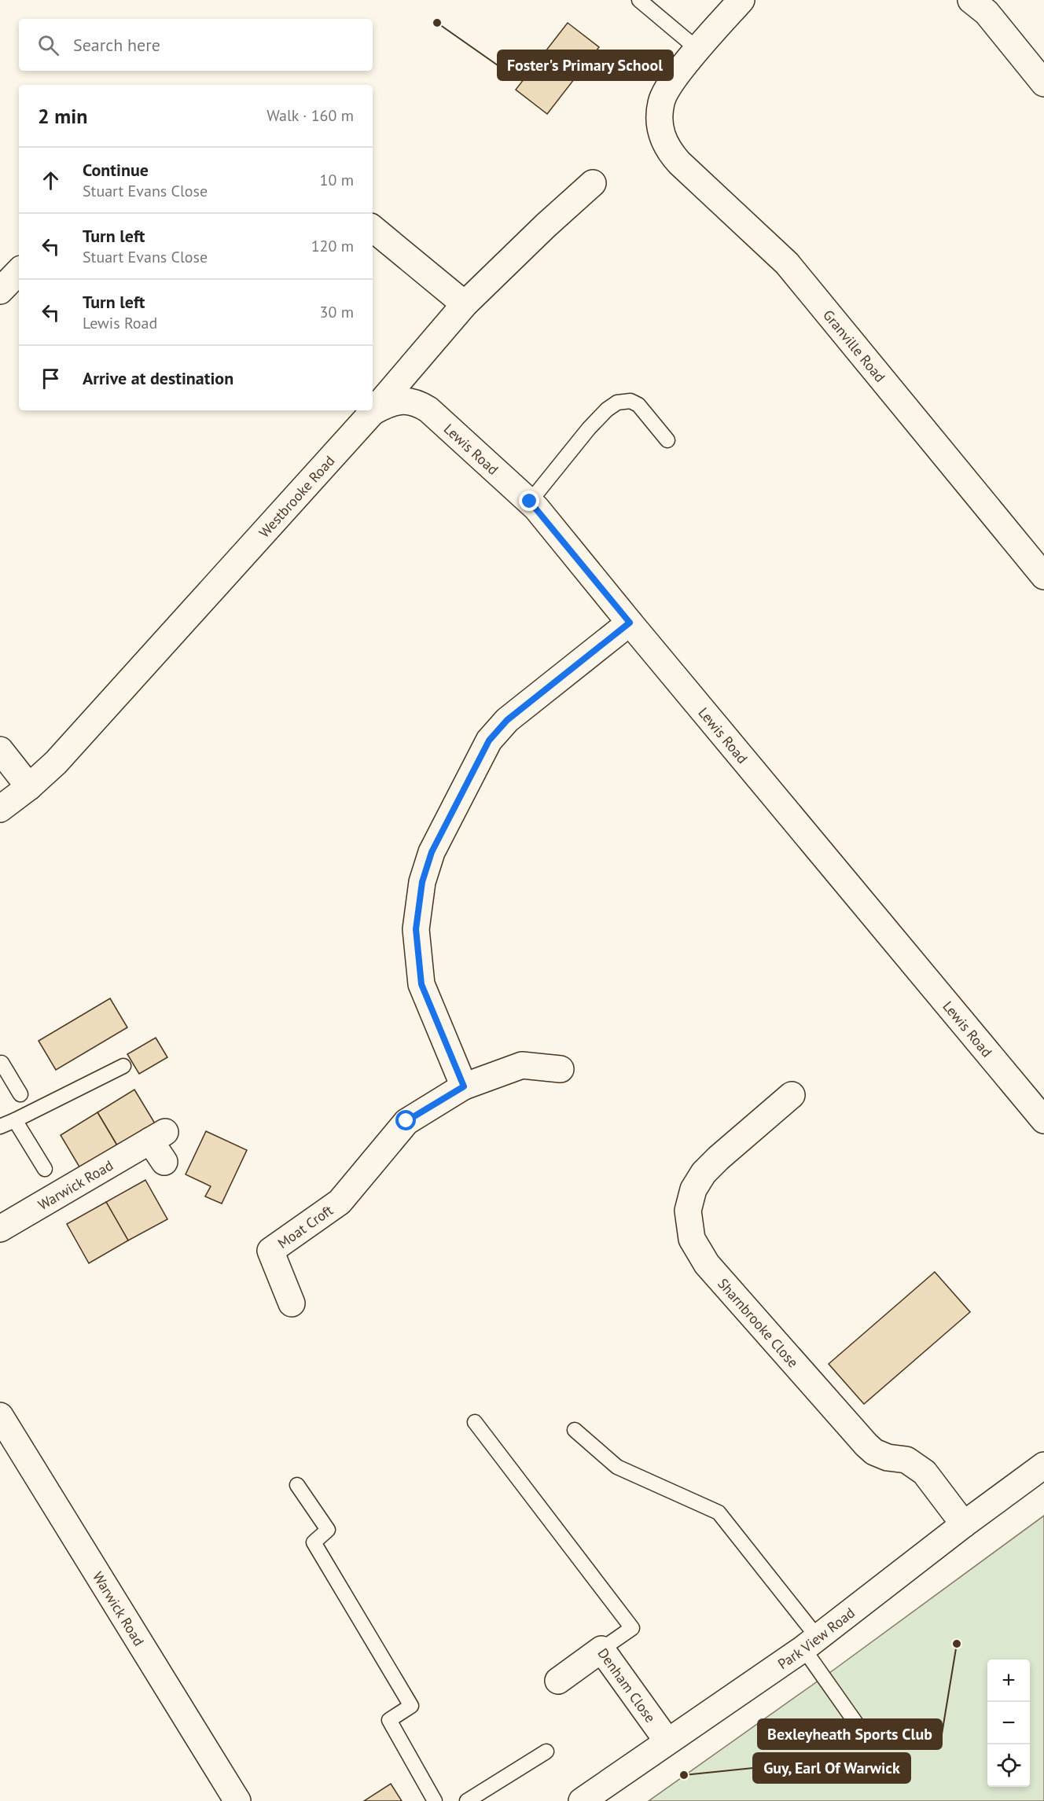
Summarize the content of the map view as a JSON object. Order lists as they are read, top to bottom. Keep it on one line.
{"streets":{"street":["Granville Road","Lewis Road","Westbrooke Road","Warwick Road","Moat Croft","Sharnbrooke Close","Park View Road","Denham Close"]},"crossings":[["Lewis Road","Westbrooke Road"],["Sharnbrooke Close","Park View Road"],["Park View Road","Denham Close"]],"places":["Foster's Primary School","Bexleyheath Sports Club","Guy, Earl Of Warwick"],"page":{"search":"Search here","heading":["2 min","Walk · 160 m"],"list":[["Continue","Stuart Evans Close","10 m"],["Turn left","Stuart Evans Close","120 m"],["Turn left","Lewis Road","30 m"],"Arrive at destination"],"map_buttons":["+","−"]}}
